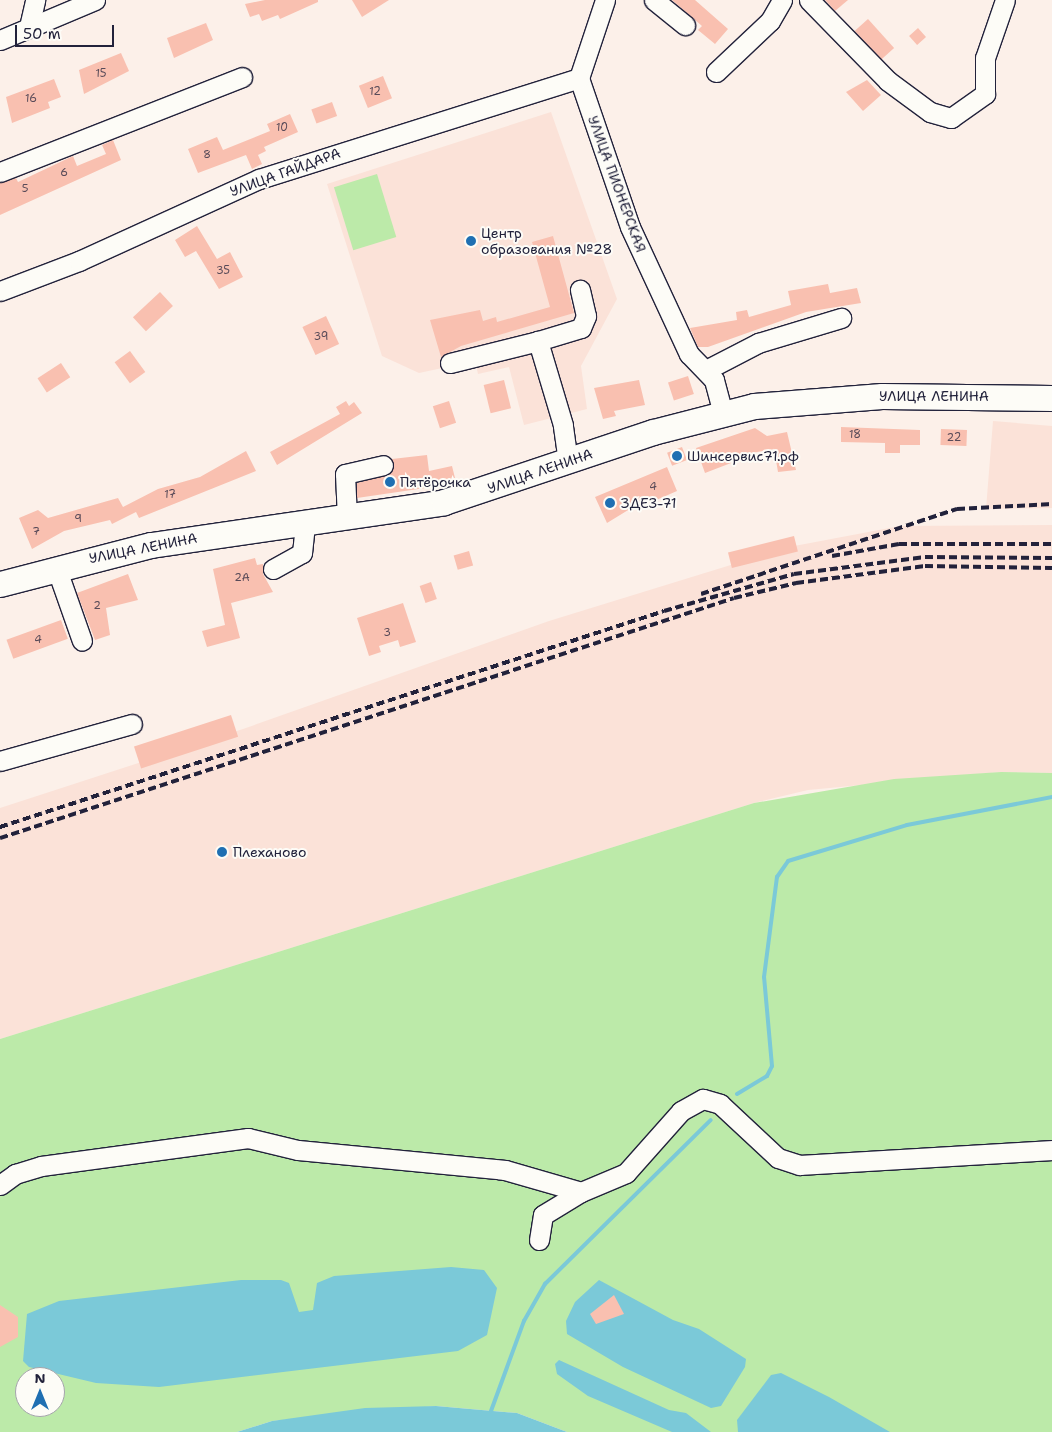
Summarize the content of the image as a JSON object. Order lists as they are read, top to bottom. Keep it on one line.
{"streets":{"main road":["УЛИЦА ЛЕНИНА"],"street":["УЛИЦА ГАЙДАРА","УЛИЦА ПИОНЕРСКАЯ"]},"crossings":[["УЛИЦА ГАЙДАРА","УЛИЦА ПИОНЕРСКАЯ"],["УЛИЦА ПИОНЕРСКАЯ","УЛИЦА ЛЕНИНА"]],"places":["Центр образования №28","Шинсервис71.рф","Пятёрочка","3ДЕЗ-71","Плеханово"],"house_numbers":["15","12","16","10","8","6","5","35","39","18","22","4","17","9","7","2А","2","3","4"],"scale_bar":"50 m","north":"top"}
